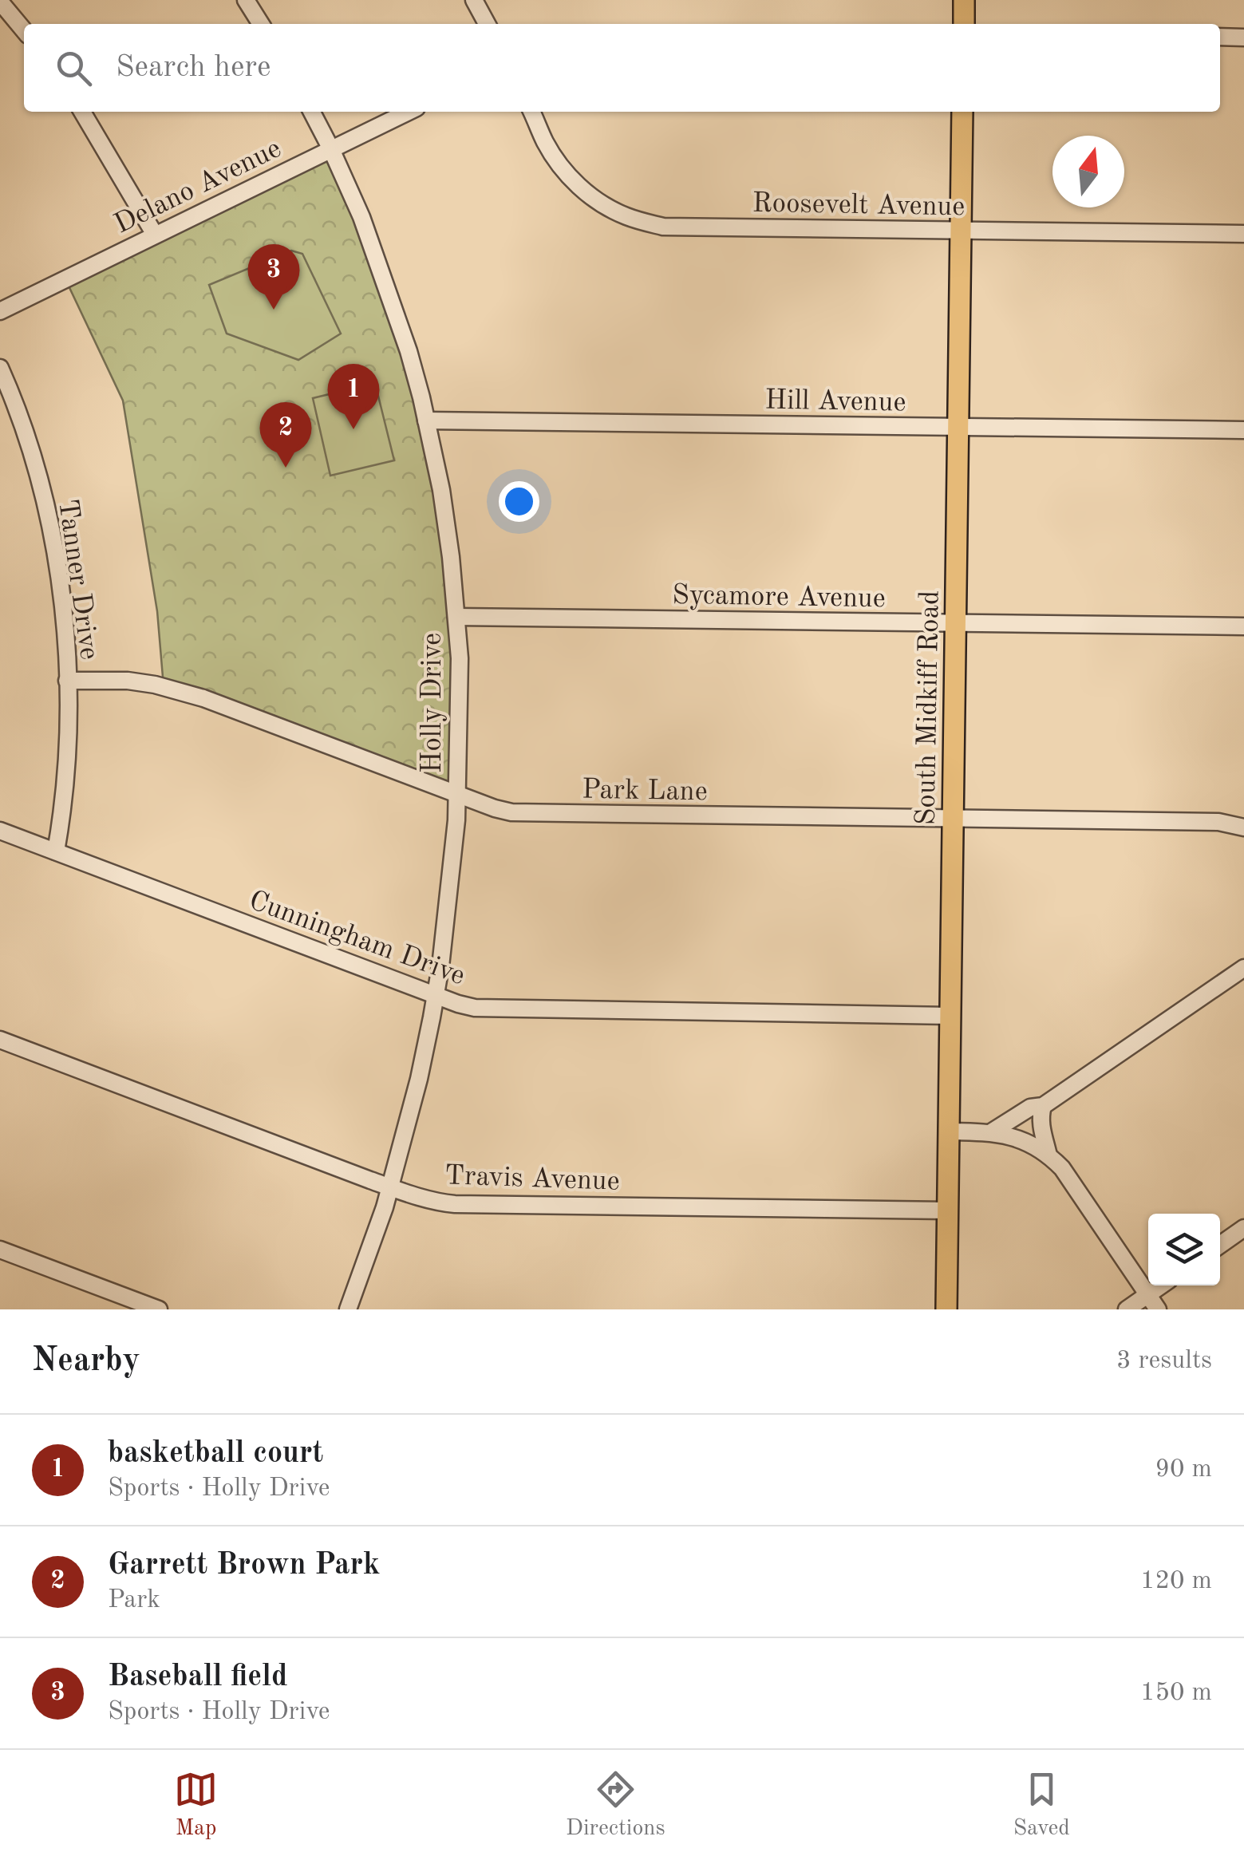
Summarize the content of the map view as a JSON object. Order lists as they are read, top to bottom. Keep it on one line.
{"streets":{"main road":["South Midkiff Road"],"street":["Delano Avenue","Roosevelt Avenue","Hill Avenue","Tanner Drive","Sycamore Avenue","Holly Drive","Park Lane","Cunningham Drive","Travis Avenue"]},"crossings":[["Delano Avenue","Holly Drive"],["Roosevelt Avenue","South Midkiff Road"],["Hill Avenue","Holly Drive"],["Hill Avenue","South Midkiff Road"],["Tanner Drive","Park Lane"],["Tanner Drive","Cunningham Drive"],["Sycamore Avenue","Holly Drive"],["Sycamore Avenue","South Midkiff Road"],["Holly Drive","Park Lane"],["Holly Drive","Cunningham Drive"],["Holly Drive","Travis Avenue"],["South Midkiff Road","Park Lane"],["South Midkiff Road","Cunningham Drive"],["South Midkiff Road","Travis Avenue"]],"north":"top","page":{"search":"Search here","pins":["3","1","2"],"heading":["Nearby","3 results"],"list":[{"mark":"1","name":"basketball court","note":"Sports · Holly Drive","value":"90 m"},{"mark":"2","name":"Garrett Brown Park","note":"Park","value":"120 m"},{"mark":"3","name":"Baseball field","note":"Sports · Holly Drive","value":"150 m"}],"nav":["Map","Directions","Saved"]}}
